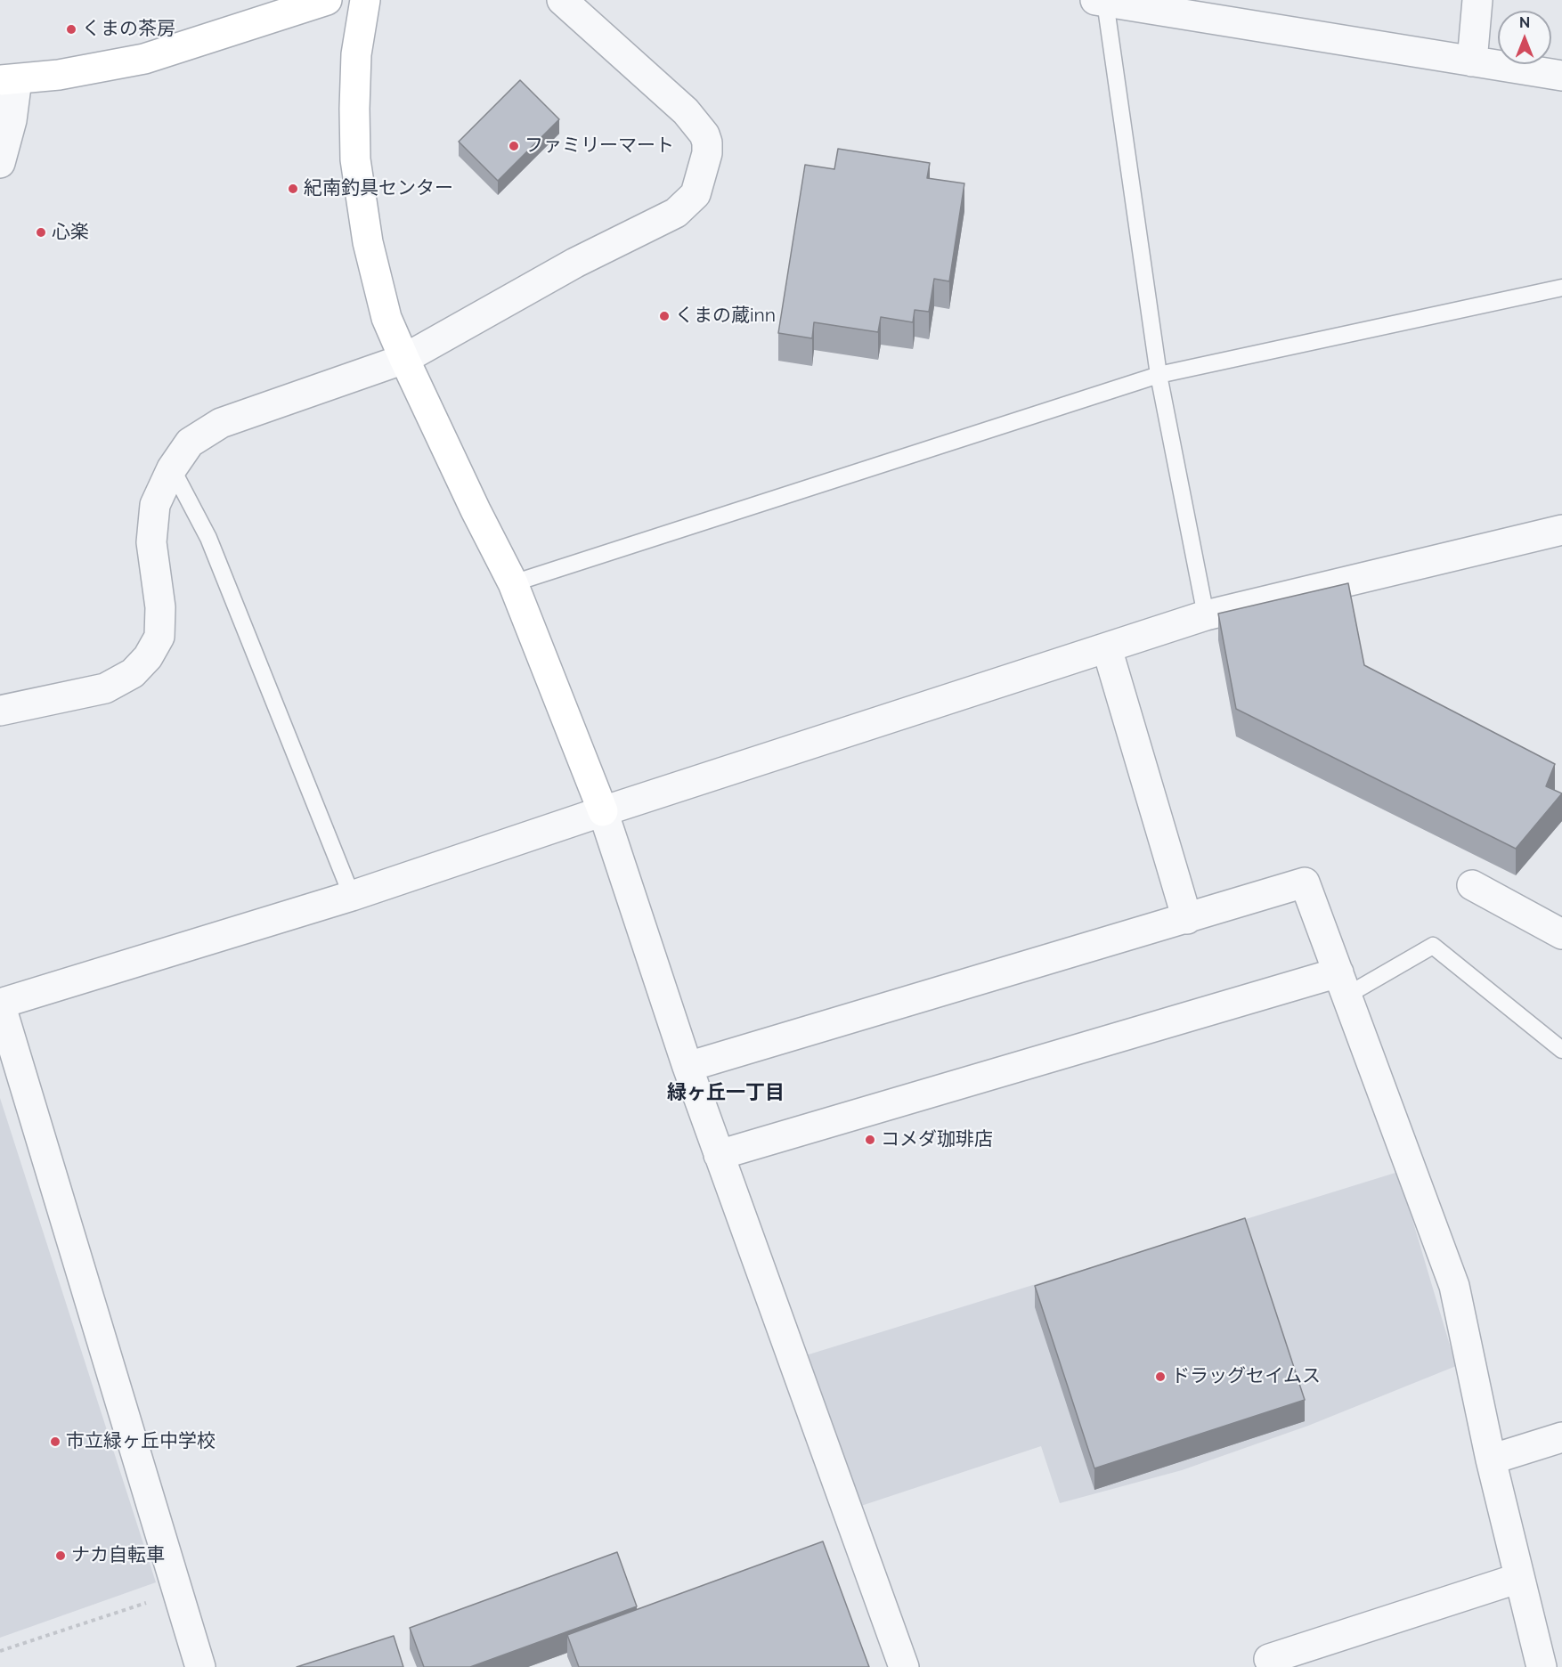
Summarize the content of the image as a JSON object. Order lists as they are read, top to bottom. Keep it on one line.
{"districts":["緑ヶ丘一丁目"],"places":["くまの茶房","ファミリーマート","紀南釣具センター","心楽","くまの蔵inn","コメダ珈琲店","ドラッグセイムス","市立緑ヶ丘中学校","ナカ自転車"],"north":"top"}
